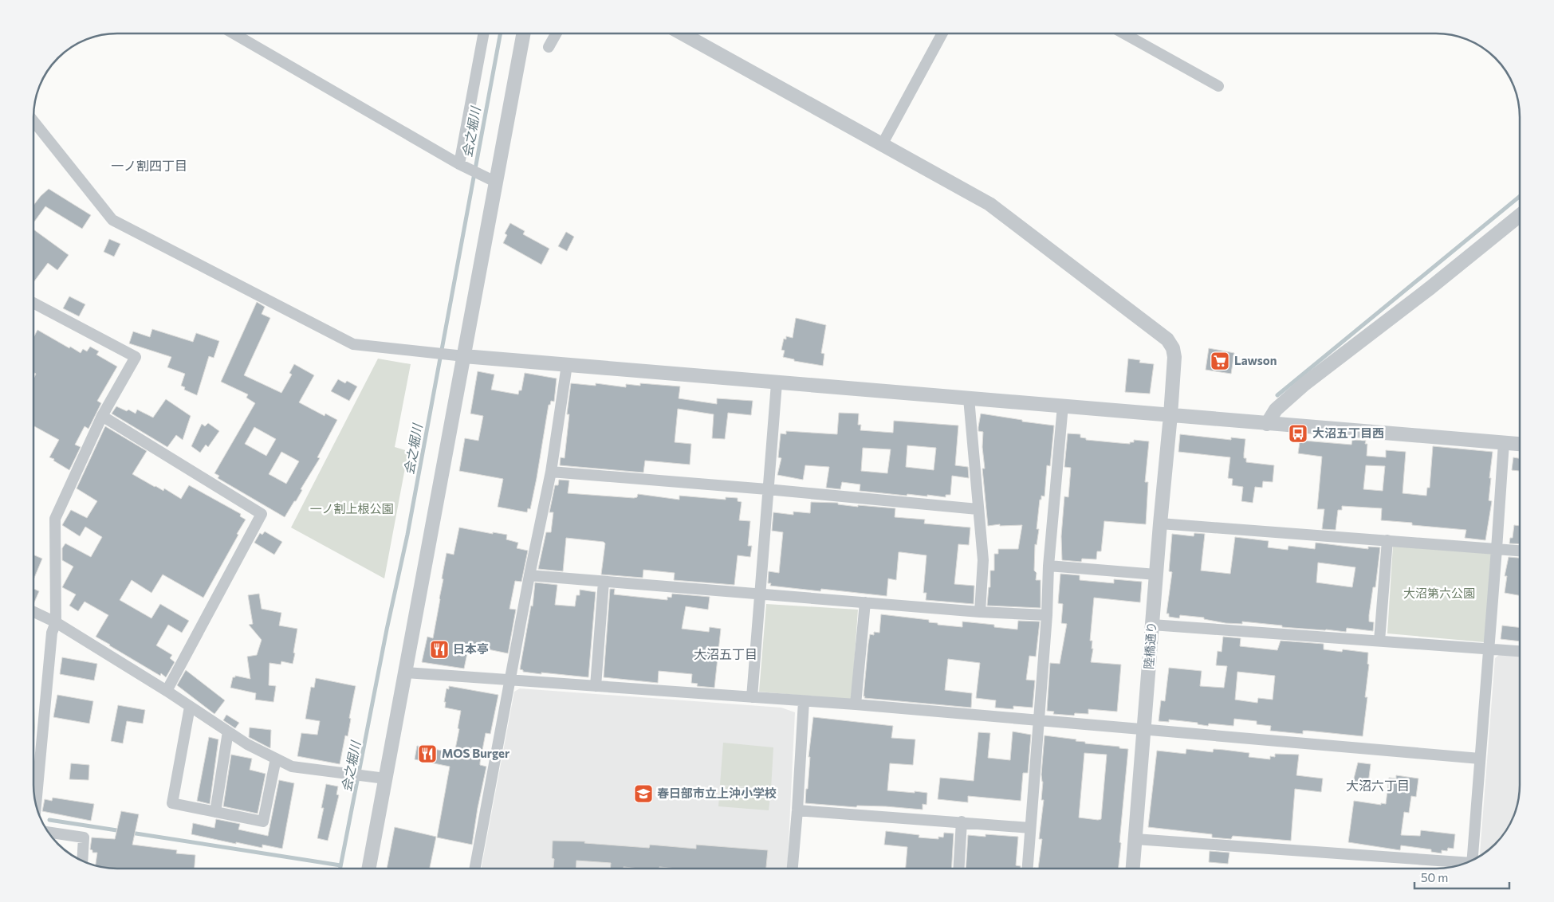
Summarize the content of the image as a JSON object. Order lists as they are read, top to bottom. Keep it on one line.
{"streets":{"street":["陸橋通り"]},"districts":["一ノ割四丁目","大沼五丁目","大沼六丁目"],"water":["会之堀川"],"parks":["一ノ割上根公園","大沼第六公園"],"places":{"supermarket":["Lawson"],"bus stop":["大沼五丁目西"],"restaurant":["日本亭","MOS Burger"],"school or university":["春日部市立上沖小学校"]},"scale_bar":"50 m"}
